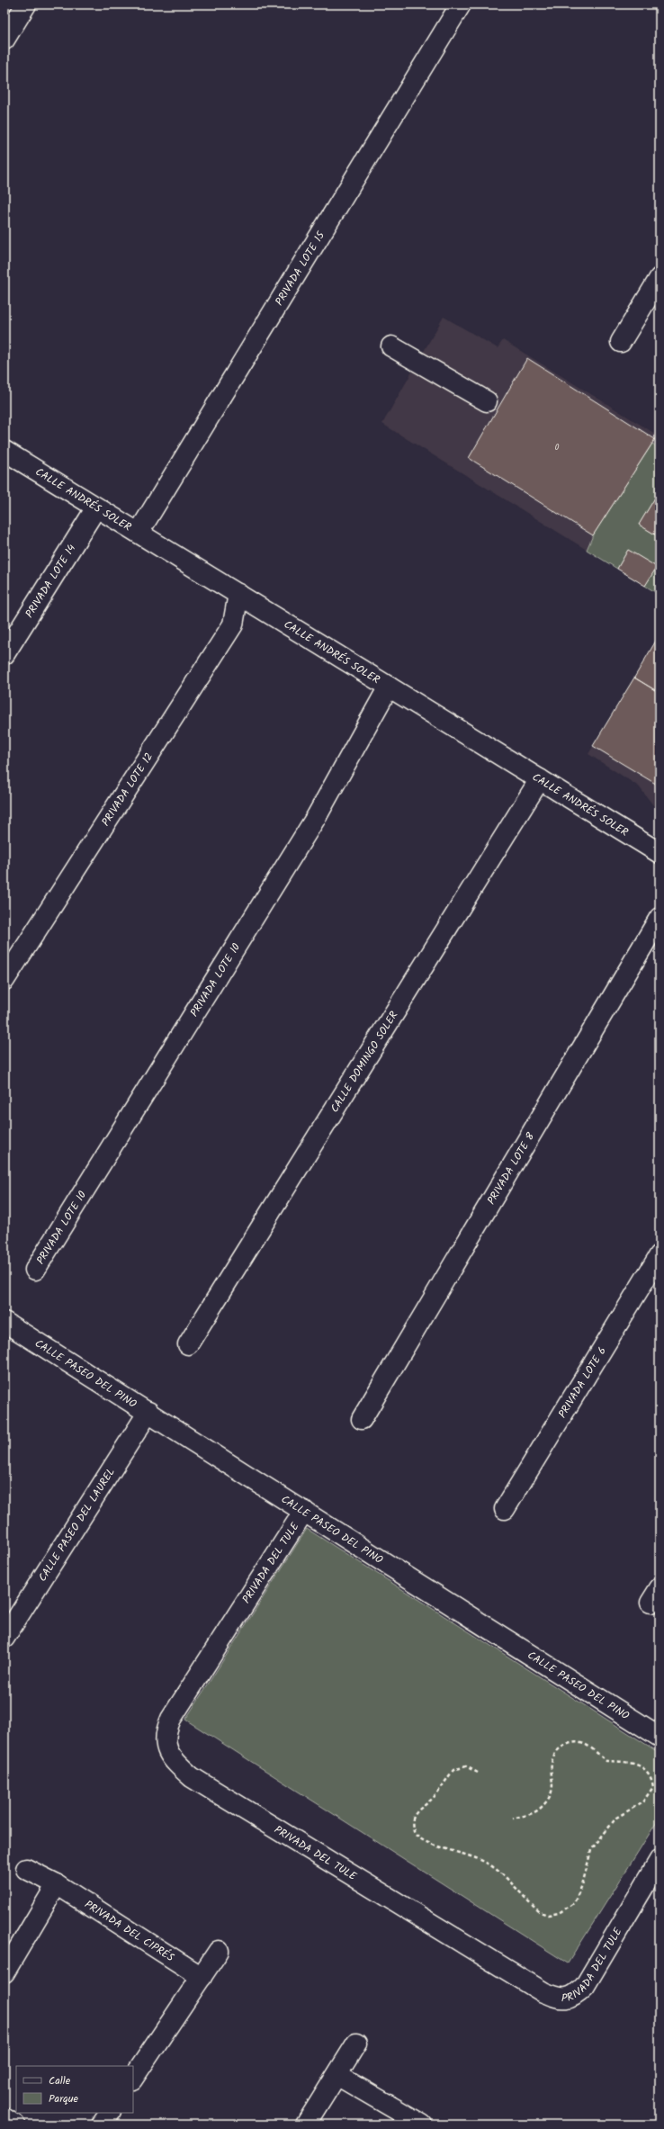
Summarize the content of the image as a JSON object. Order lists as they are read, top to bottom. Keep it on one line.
{"streets":{"street":["PRIVADA LOTE 15","CALLE ANDRÉS SOLER","PRIVADA LOTE 14","PRIVADA LOTE 12","PRIVADA LOTE 10","CALLE DOMINGO SOLER","PRIVADA LOTE 8","CALLE PASEO DEL PINO","PRIVADA LOTE 6","CALLE PASEO DEL LAUREL","PRIVADA DEL TULE","PRIVADA DEL CIPRÉS"]},"crossings":[["PRIVADA LOTE 15","CALLE ANDRÉS SOLER"],["CALLE ANDRÉS SOLER","PRIVADA LOTE 14"],["CALLE ANDRÉS SOLER","PRIVADA LOTE 12"],["CALLE ANDRÉS SOLER","PRIVADA LOTE 10"],["CALLE ANDRÉS SOLER","CALLE DOMINGO SOLER"],["CALLE PASEO DEL PINO","CALLE PASEO DEL LAUREL"],["CALLE PASEO DEL PINO","PRIVADA DEL TULE"]],"house_numbers":["0"],"legend":["Calle","Parque"]}
